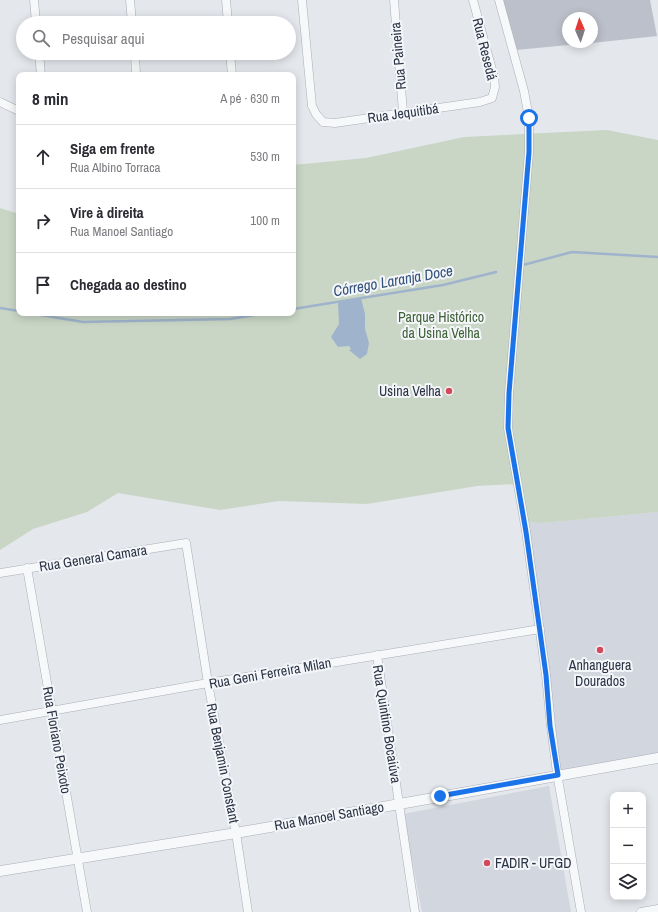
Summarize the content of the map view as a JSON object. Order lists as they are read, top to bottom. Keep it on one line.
{"streets":{"street":["Rua Resedá","Rua Paineira","Rua Jequitibá","Rua General Camara","Rua Geni Ferreira Milan","Rua Quintino Bocaiúva","Rua Floriano Peixoto","Rua Benjamin Constant","Rua Manoel Santiago"]},"crossings":[["Rua Resedá","Rua Jequitibá"],["Rua Paineira","Rua Jequitibá"],["Rua General Camara","Rua Floriano Peixoto"],["Rua General Camara","Rua Benjamin Constant"],["Rua Geni Ferreira Milan","Rua Quintino Bocaiúva"],["Rua Geni Ferreira Milan","Rua Floriano Peixoto"],["Rua Geni Ferreira Milan","Rua Benjamin Constant"],["Rua Quintino Bocaiúva","Rua Manoel Santiago"],["Rua Floriano Peixoto","Rua Manoel Santiago"],["Rua Benjamin Constant","Rua Manoel Santiago"]],"water":["Córrego Laranja Doce"],"parks":["Parque Histórico da Usina Velha"],"places":["Usina Velha","Anhanguera Dourados","FADIR - UFGD"],"north":"top","page":{"search":"Pesquisar aqui","heading":["8 min","A pé · 630 m"],"list":[["Siga em frente","Rua Albino Torraca","530 m"],["Vire à direita","Rua Manoel Santiago","100 m"],"Chegada ao destino"],"map_buttons":["+","−"]}}
